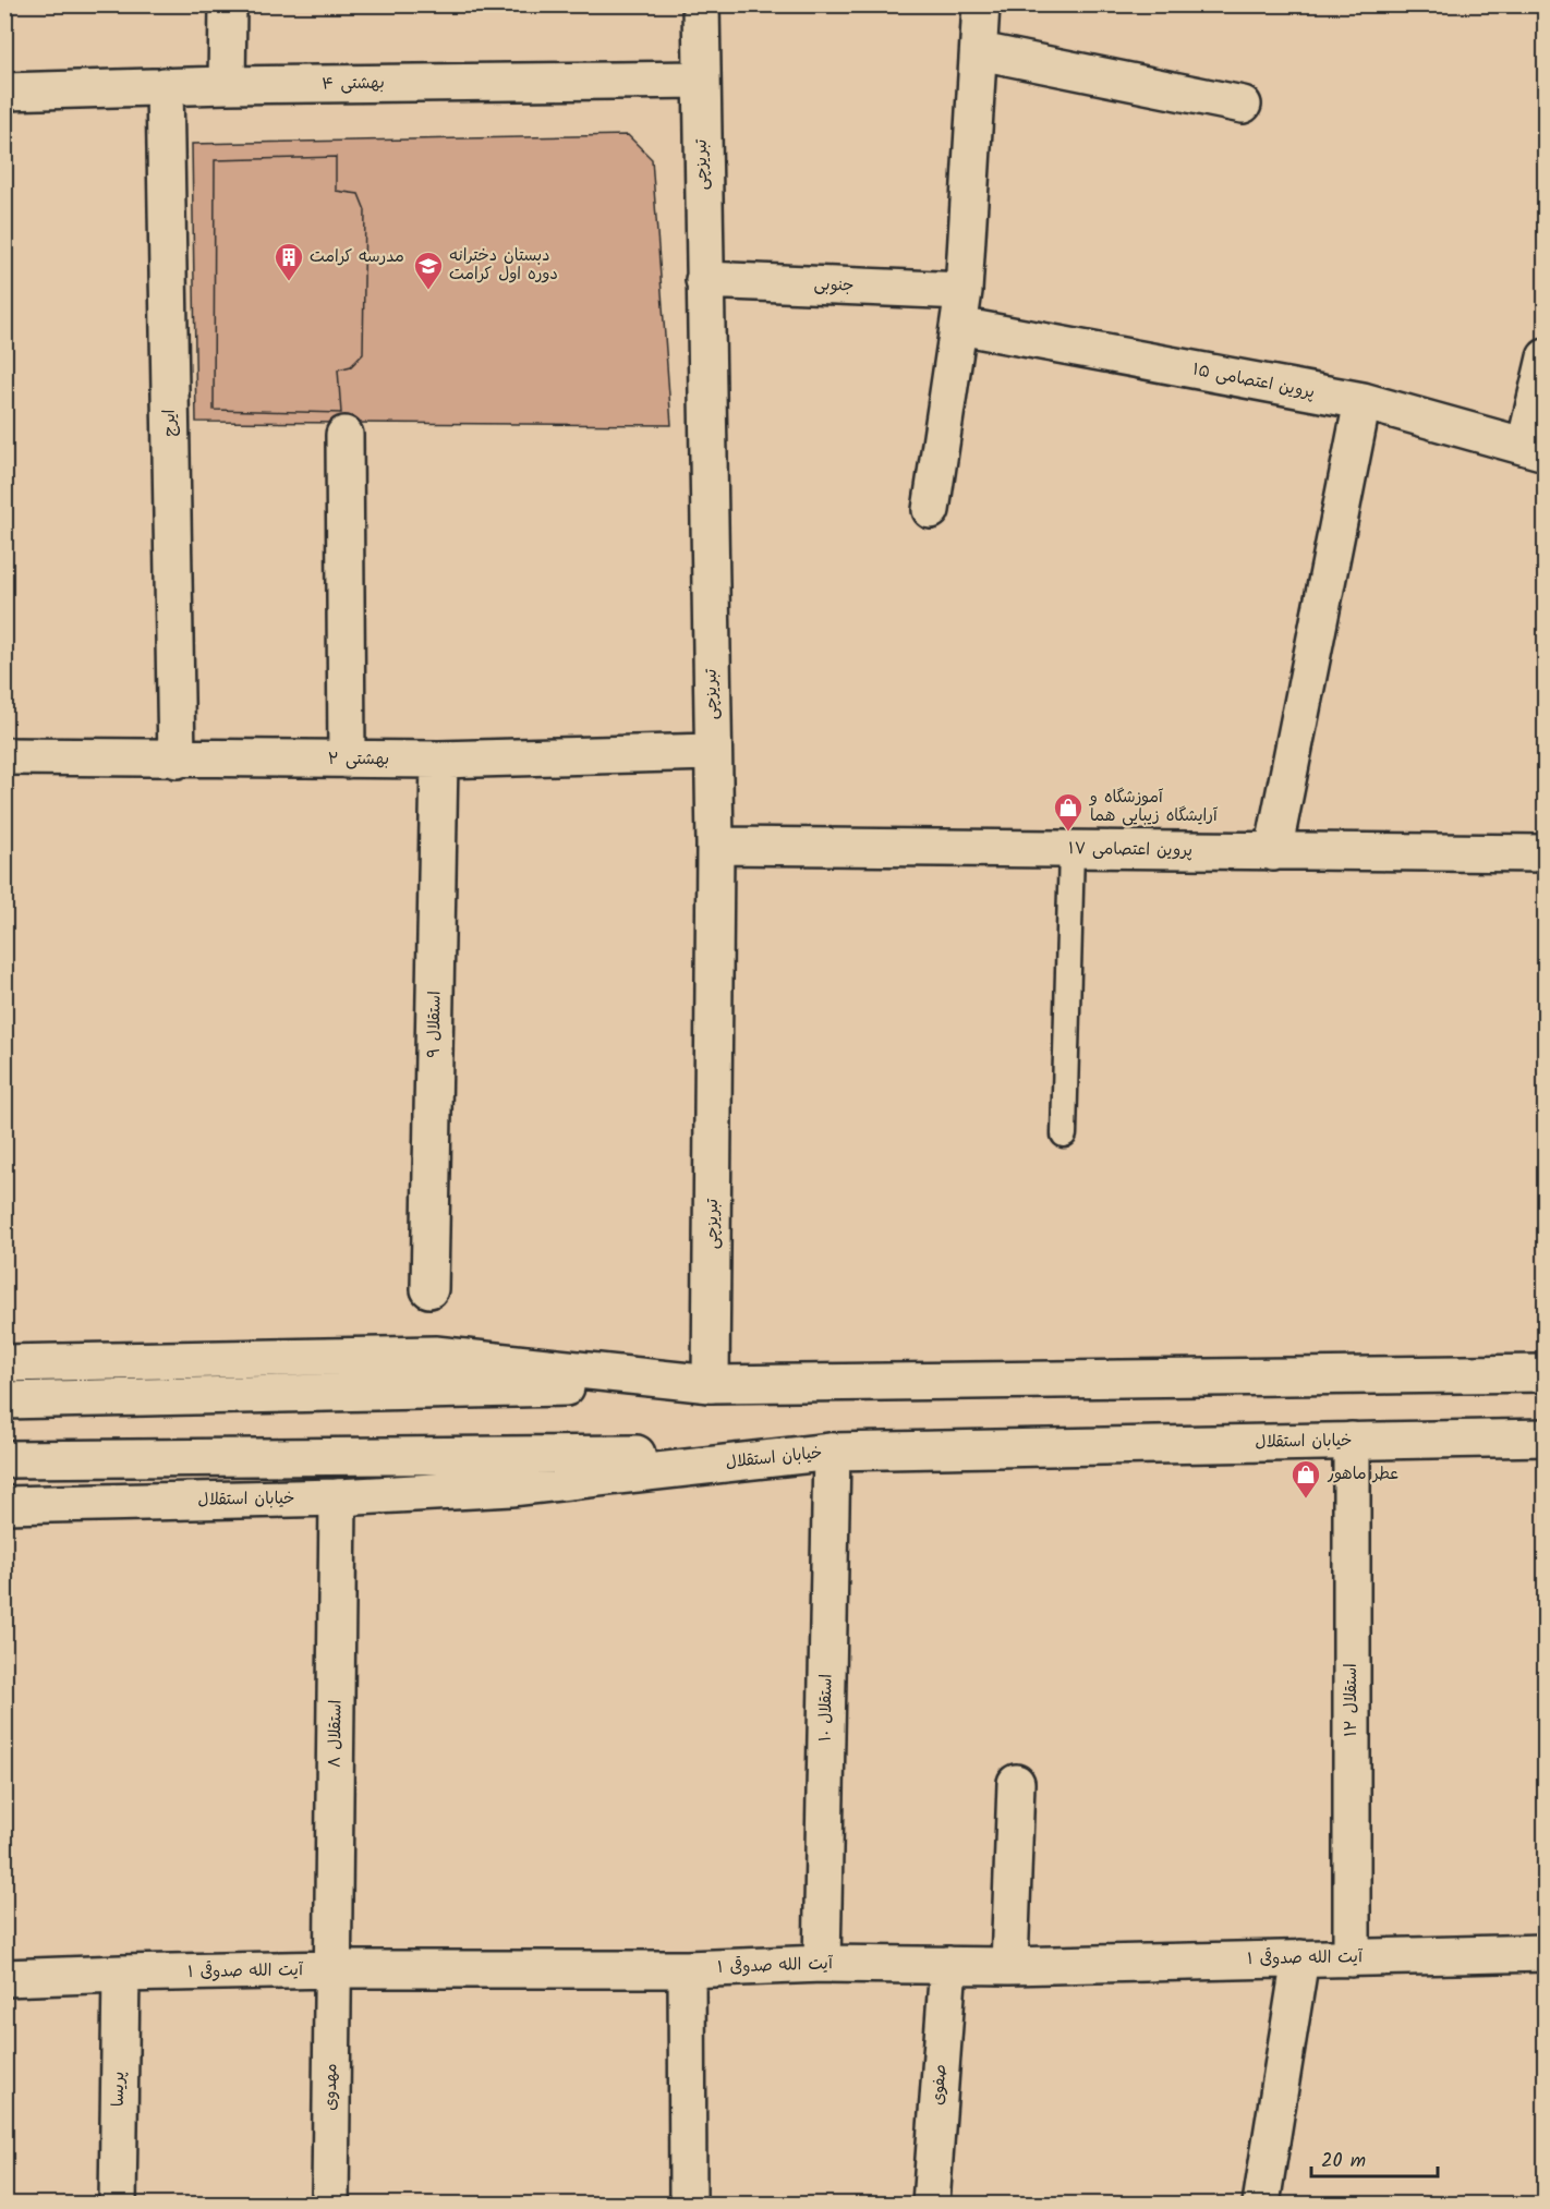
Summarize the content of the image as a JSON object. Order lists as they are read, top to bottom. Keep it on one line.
{"streets":{"street":["بهشتی ۴","تبریزچی","جنوبی","پروین اعتصامی ۱۵","ایرج","بهشتی ۲","پروین اعتصامی ۱۷","استقلال ۹","خیابان استقلال","استقلال ۱۲","استقلال ۱۰","استقلال ۸","آیت الله صدوقی ۱","صفوی","مهدوی","پریسا"]},"crossings":[["بهشتی ۴","تبریزچی"],["بهشتی ۴","ایرج"],["تبریزچی","جنوبی"],["تبریزچی","بهشتی ۲"],["تبریزچی","پروین اعتصامی ۱۷"],["ایرج","بهشتی ۲"],["بهشتی ۲","استقلال ۹"],["خیابان استقلال","استقلال ۱۲"],["خیابان استقلال","استقلال ۱۰"],["خیابان استقلال","استقلال ۸"],["استقلال ۱۲","آیت الله صدوقی ۱"],["استقلال ۱۰","آیت الله صدوقی ۱"],["استقلال ۸","آیت الله صدوقی ۱"],["استقلال ۸","مهدوی"],["آیت الله صدوقی ۱","صفوی"],["آیت الله صدوقی ۱","مهدوی"],["آیت الله صدوقی ۱","پریسا"]],"places":{"building":["مدرسه کرامت"],"school or university":["دبستان دخترانه دوره اول کرامت"],"shop":["آموزشگاه و آرایشگاه زیبایی هما","عطر ماهور"]},"scale_bar":"20 m"}
